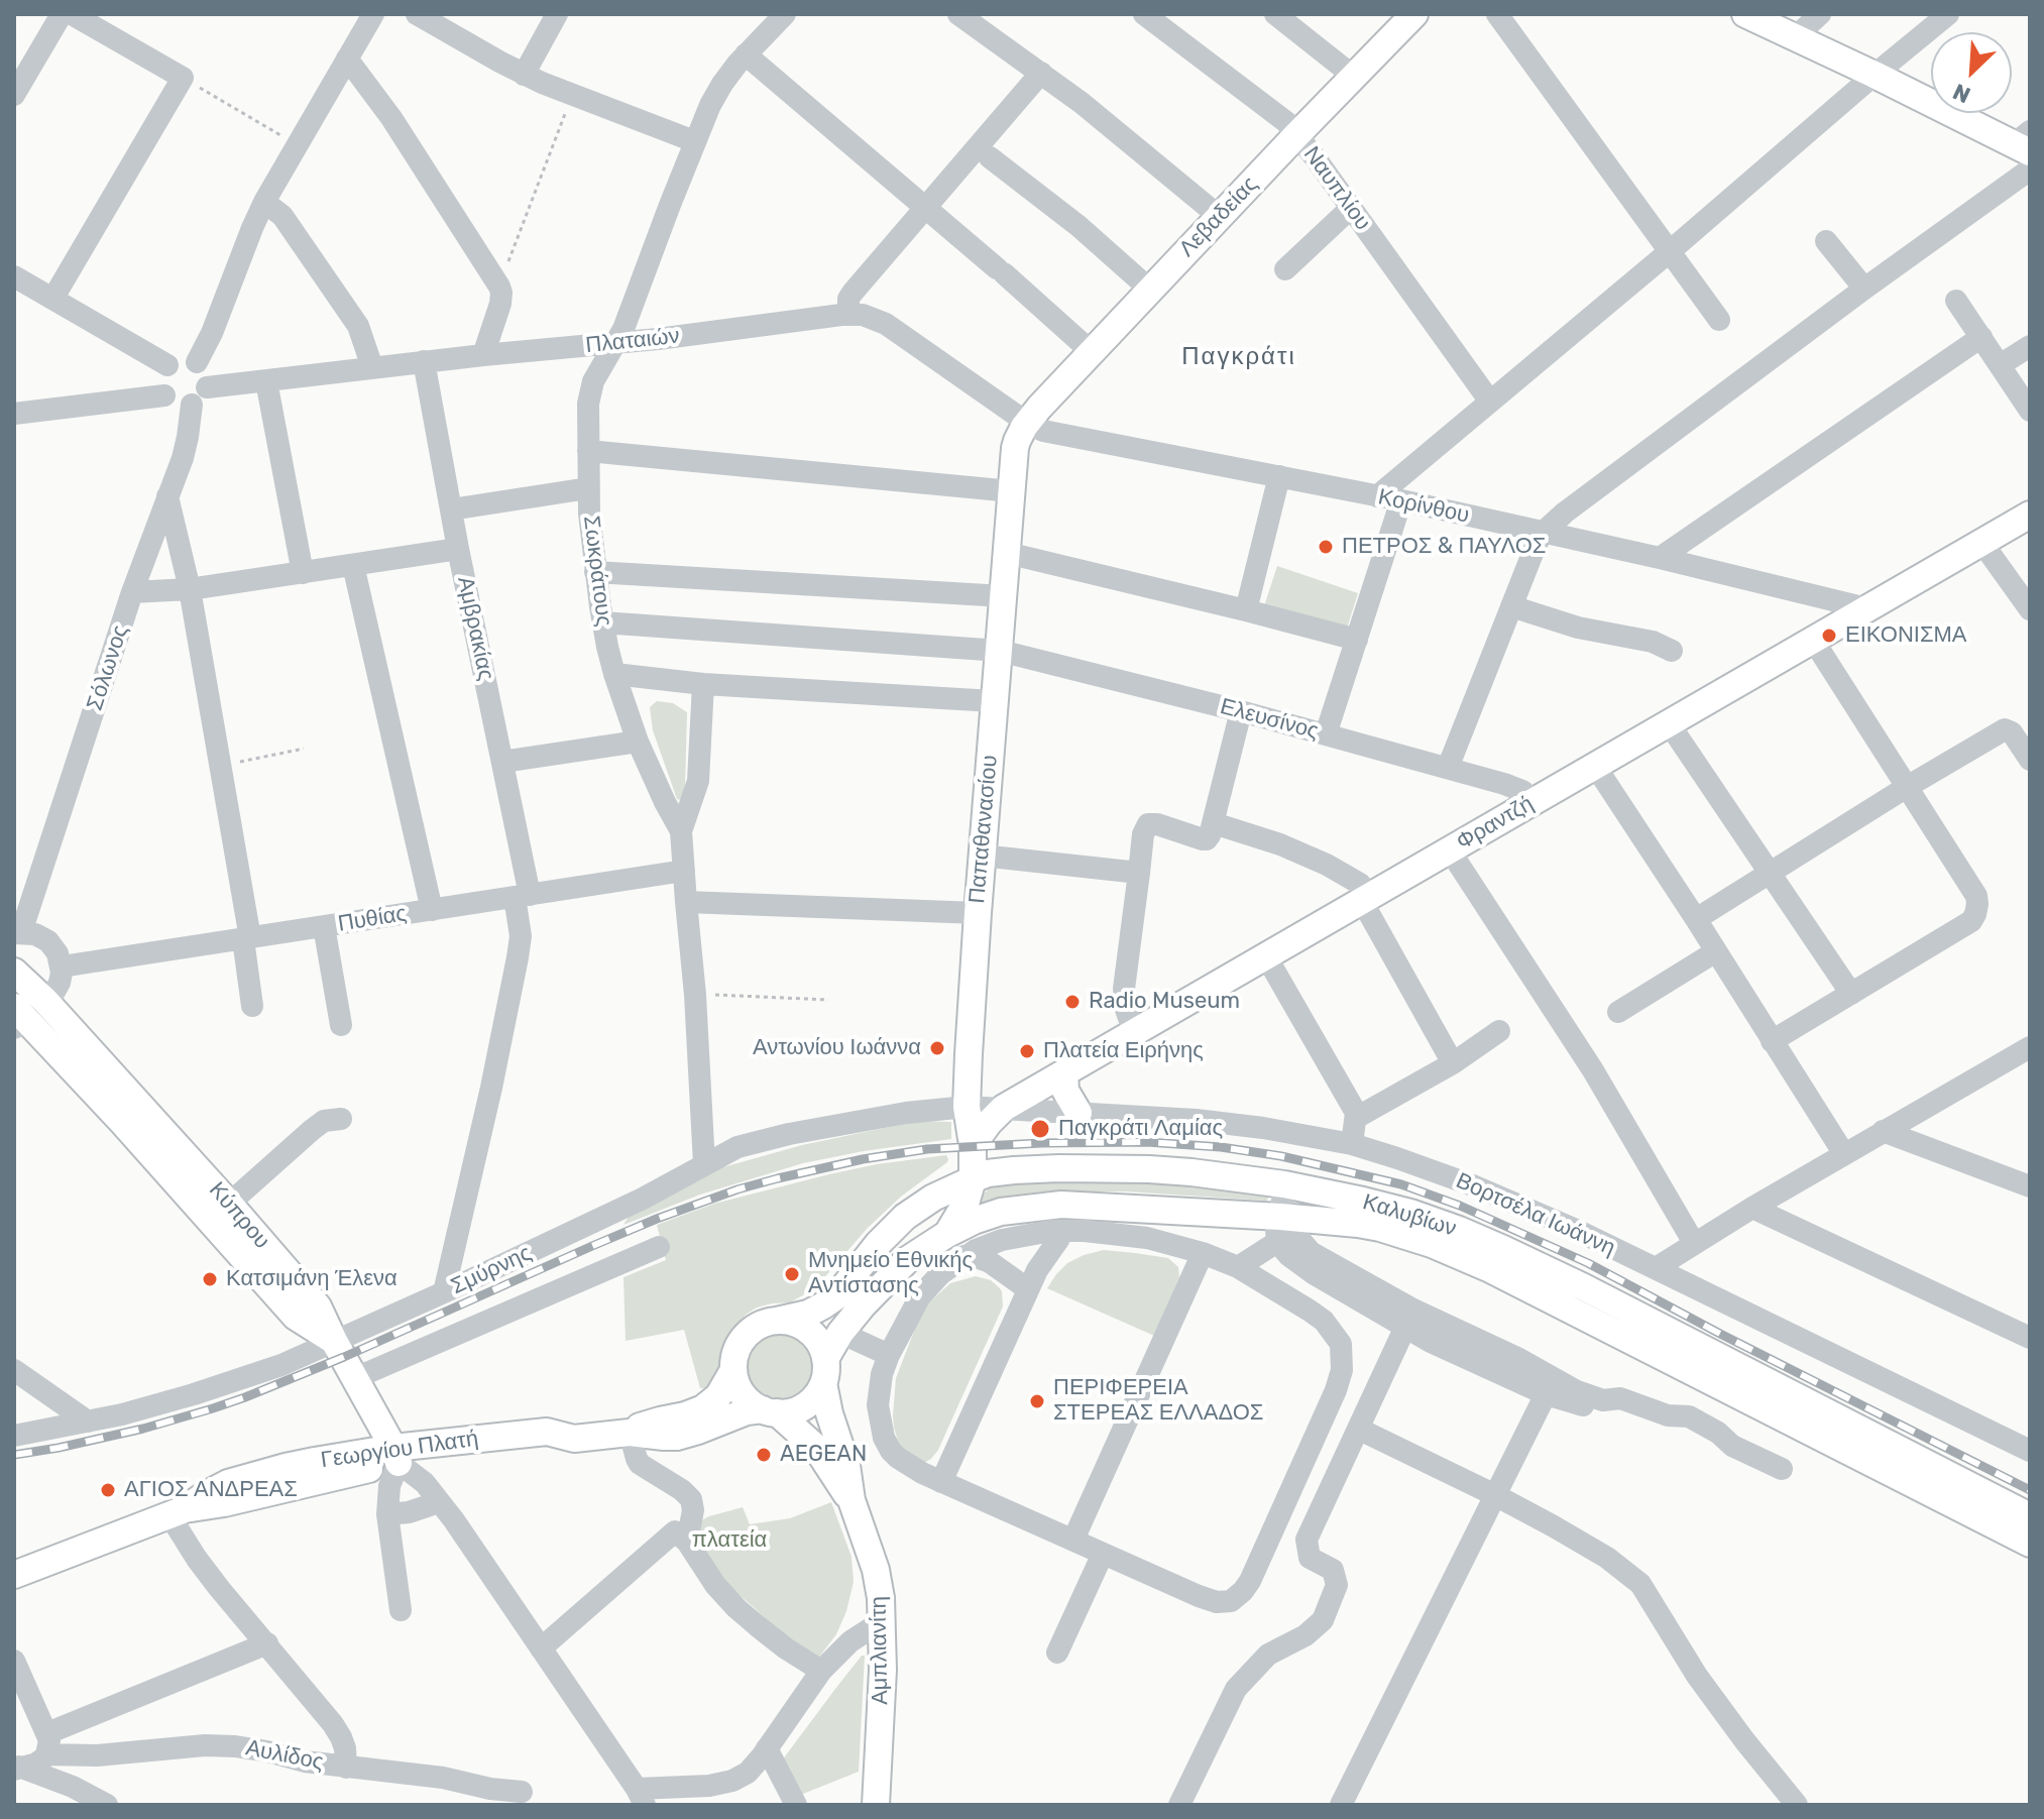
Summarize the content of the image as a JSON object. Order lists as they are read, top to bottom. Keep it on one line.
{"streets":{"main road":["Λεβαδείας","Φραντζή","Παπαθανασίου","Κύπρου","Καλυβίων","Γεωργίου Πλατή","Αμπλιανίτη"],"street":["Ναυπλίου","Πλαταιών","Κορίνθου","Σωκράτους","Αμβρακίας","Σόλωνος","Ελευσίνος","Πυθίας","Βορτσέλα Ιωάννη","Σμύρνης","Αυλίδος"]},"crossings":[["Ναυπλίου","Λεβαδείας"],["Λεβαδείας","Πλαταιών"],["Λεβαδείας","Κορίνθου"],["Λεβαδείας","Παπαθανασίου"],["Πλαταιών","Κορίνθου"],["Πλαταιών","Σωκράτους"],["Πλαταιών","Αμβρακίας"],["Πλαταιών","Σόλωνος"],["Πλαταιών","Παπαθανασίου"],["Κορίνθου","Φραντζή"],["Κορίνθου","Παπαθανασίου"],["Σωκράτους","Ελευσίνος"],["Σωκράτους","Πυθίας"],["Σωκράτους","Σμύρνης"],["Αμβρακίας","Πυθίας"],["Αμβρακίας","Σμύρνης"],["Ελευσίνος","Φραντζή"],["Ελευσίνος","Παπαθανασίου"],["Φραντζή","Παπαθανασίου"],["Φραντζή","Βορτσέλα Ιωάννη"],["Φραντζή","Σμύρνης"],["Παπαθανασίου","Καλυβίων"],["Παπαθανασίου","Σμύρνης"],["Βορτσέλα Ιωάννη","Σμύρνης"],["Κύπρου","Σμύρνης"],["Καλυβίων","Γεωργίου Πλατή"],["Καλυβίων","Αμπλιανίτη"],["Γεωργίου Πλατή","Αμπλιανίτη"]],"districts":["Παγκράτι"],"parks":["πλατεία"],"places":["ΠΕΤΡΟΣ & ΠΑΥΛΟΣ","ΕΙΚΟΝΙΣΜΑ","Radio Museum","Αντωνίου Ιωάννα","Πλατεία Ειρήνης","Παγκράτι Λαμίας","Μνημείο Εθνικής Αντίστασης","Κατσιμάνη Έλενα","ΠΕΡΙΦΕΡΕΙΑ ΣΤΕΡΕΑΣ ΕΛΛΑΔΟΣ","AEGEAN","ΑΓΙΟΣ ΑΝΔΡΕΑΣ"],"north":"bottom left"}
